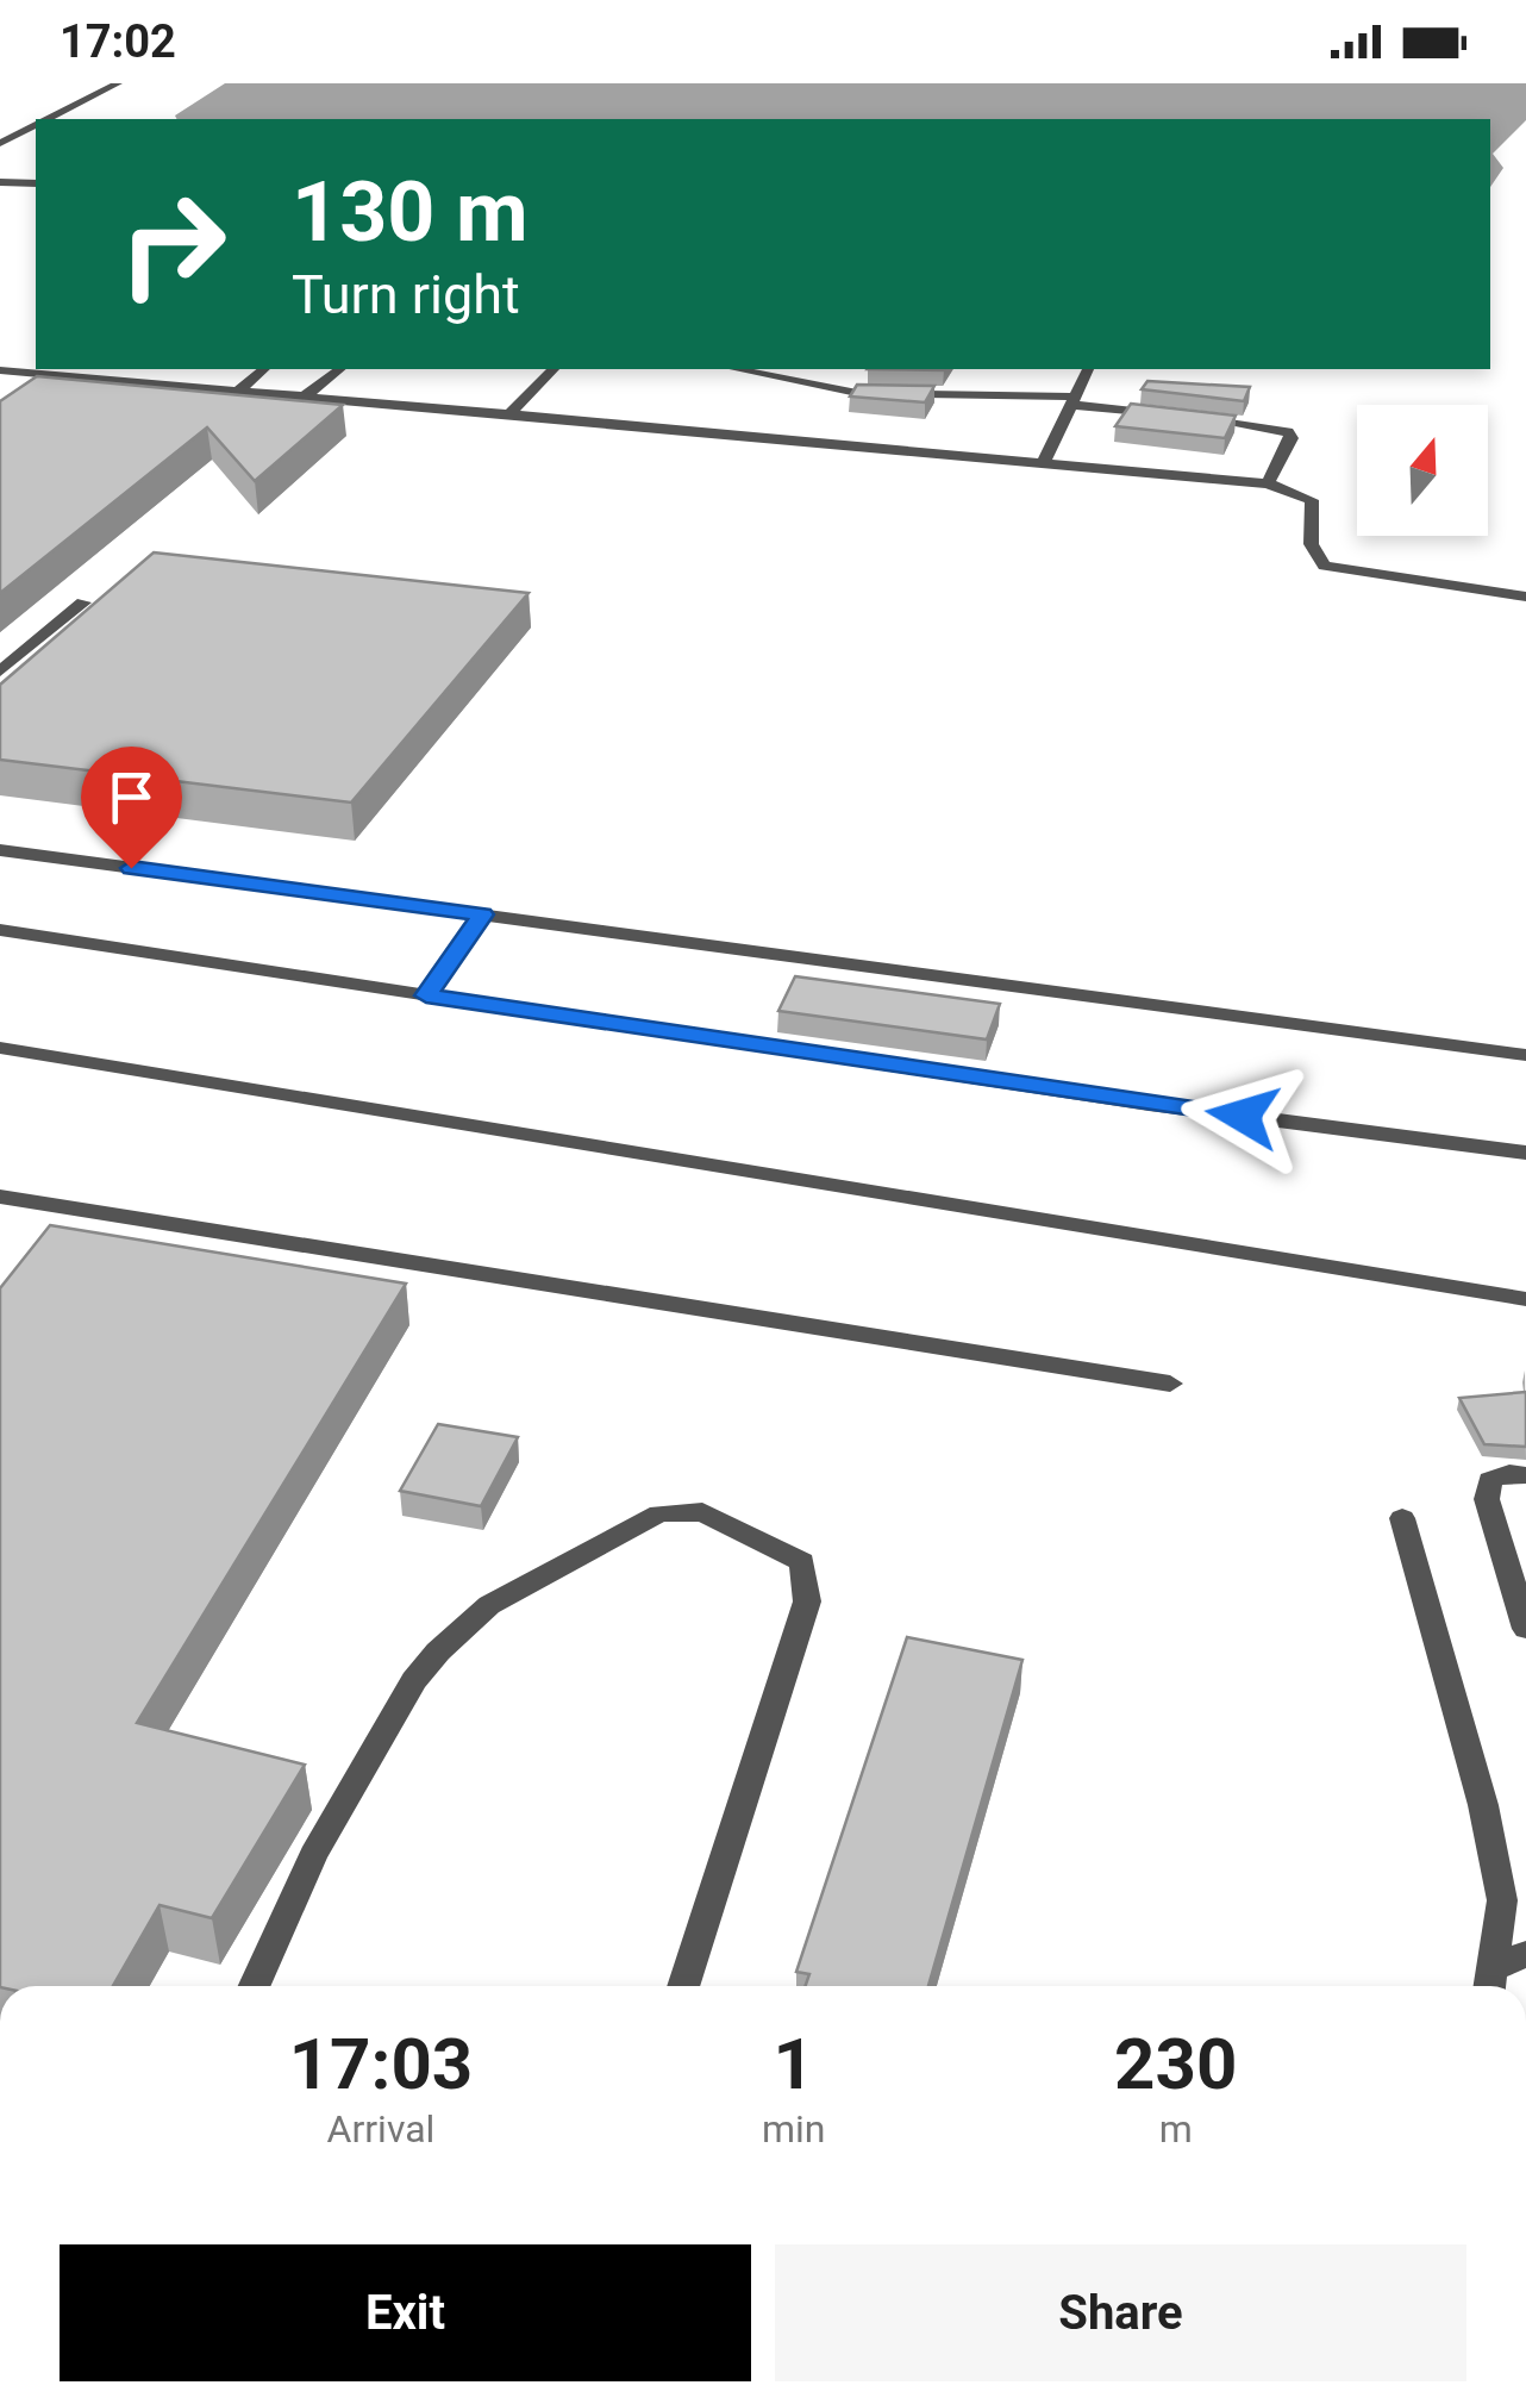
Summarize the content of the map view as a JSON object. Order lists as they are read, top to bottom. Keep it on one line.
{"north":"top","page":{"status":"17:02","turn":["130 m","Turn right"],"eta":["17:03","Arrival","1","min","230","m"],"buttons":["Exit","Share"]}}
